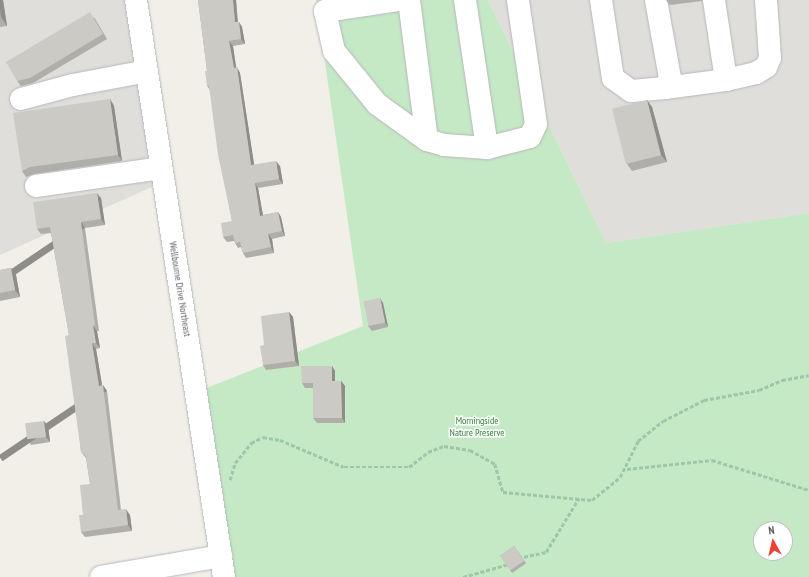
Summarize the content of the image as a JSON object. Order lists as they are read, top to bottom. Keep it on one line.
{"streets":{"street":["Wellbourne Drive Northeast"]},"parks":["Morningside Nature Preserve"],"north":"top"}
